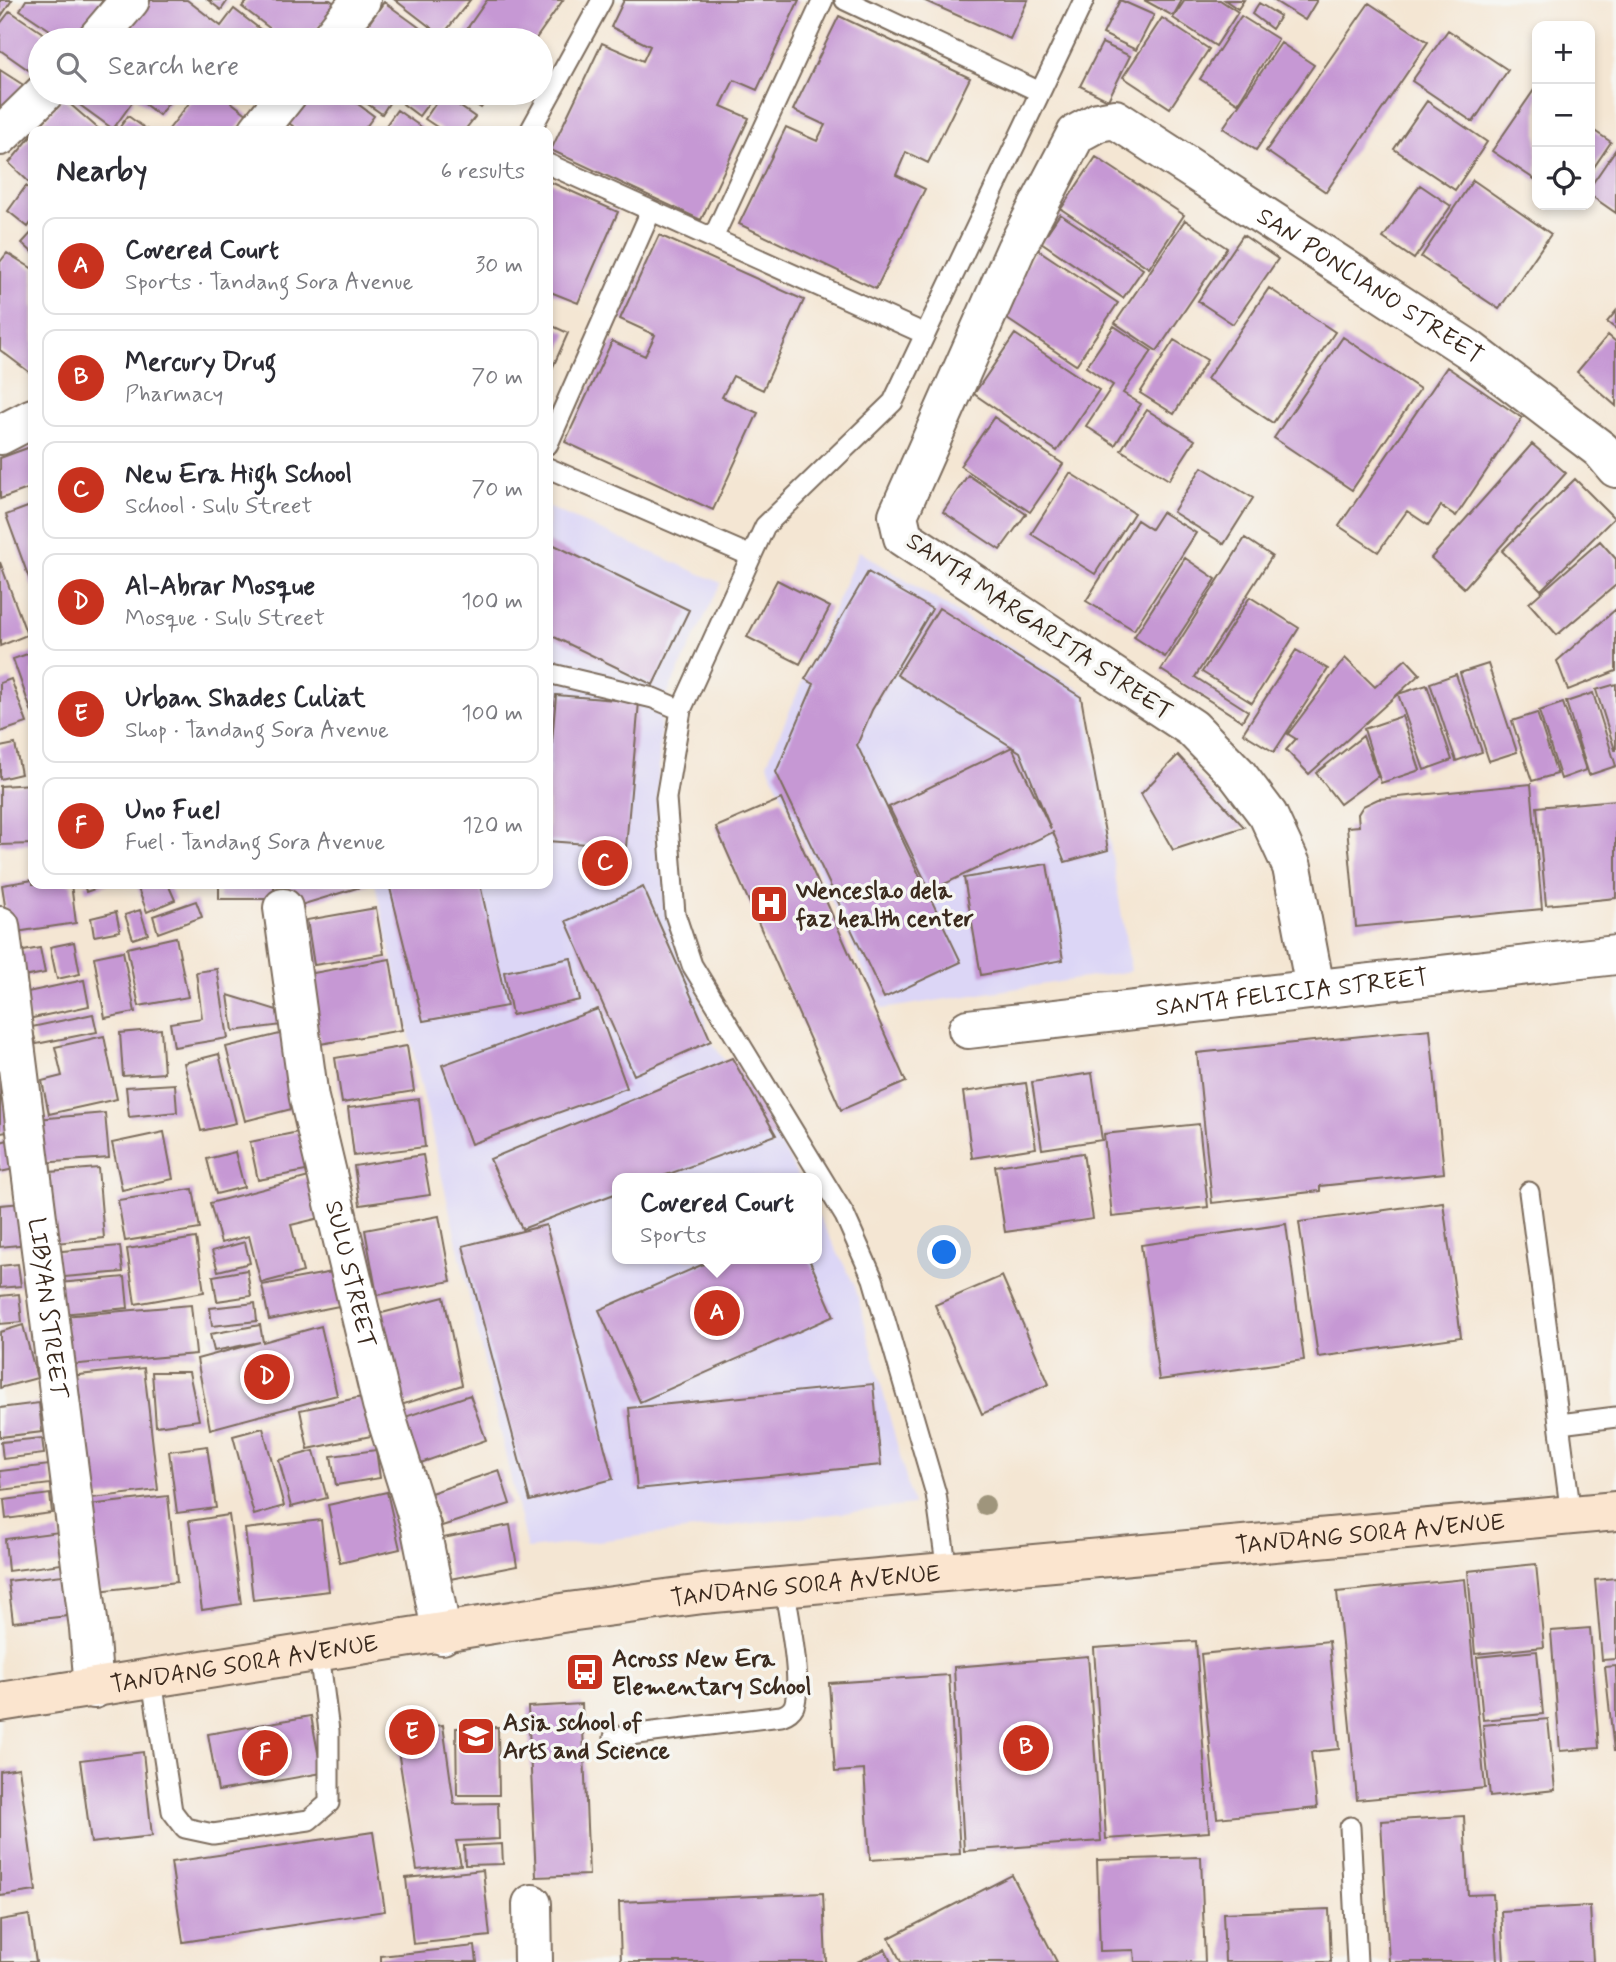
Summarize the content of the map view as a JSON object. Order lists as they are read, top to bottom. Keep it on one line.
{"streets":{"main road":["TANDANG SORA AVENUE"],"street":["SAN PONCIANO STREET","SANTA MARGARITA STREET","SANTA FELICIA STREET","SULU STREET","LIBYAN STREET"]},"crossings":[["SAN PONCIANO STREET","SANTA MARGARITA STREET"],["SANTA MARGARITA STREET","SANTA FELICIA STREET"],["SULU STREET","TANDANG SORA AVENUE"],["LIBYAN STREET","TANDANG SORA AVENUE"]],"places":{"hospital":["Wenceslao dela faz health center"],"bus stop":["Across New Era Elementary School"],"school or university":["Asia school of Arts and Science"]},"page":{"map_buttons":["+","−"],"search":"Search here","heading":["Nearby","6 results"],"list":[{"mark":"A","name":"Covered Court","note":"Sports · Tandang Sora Avenue","value":"30 m"},{"mark":"B","name":"Mercury Drug","note":"Pharmacy","value":"70 m"},{"mark":"C","name":"New Era High School","note":"School · Sulu Street","value":"70 m"},{"mark":"D","name":"Al-Abrar Mosque","note":"Mosque · Sulu Street","value":"100 m"},{"mark":"E","name":"Urban Shades Culiat","note":"Shop · Tandang Sora Avenue","value":"100 m"},{"mark":"F","name":"Uno Fuel","note":"Fuel · Tandang Sora Avenue","value":"120 m"}],"pins":["C","A","D","E","B","F"],"popup":["Covered Court","Sports"]}}
